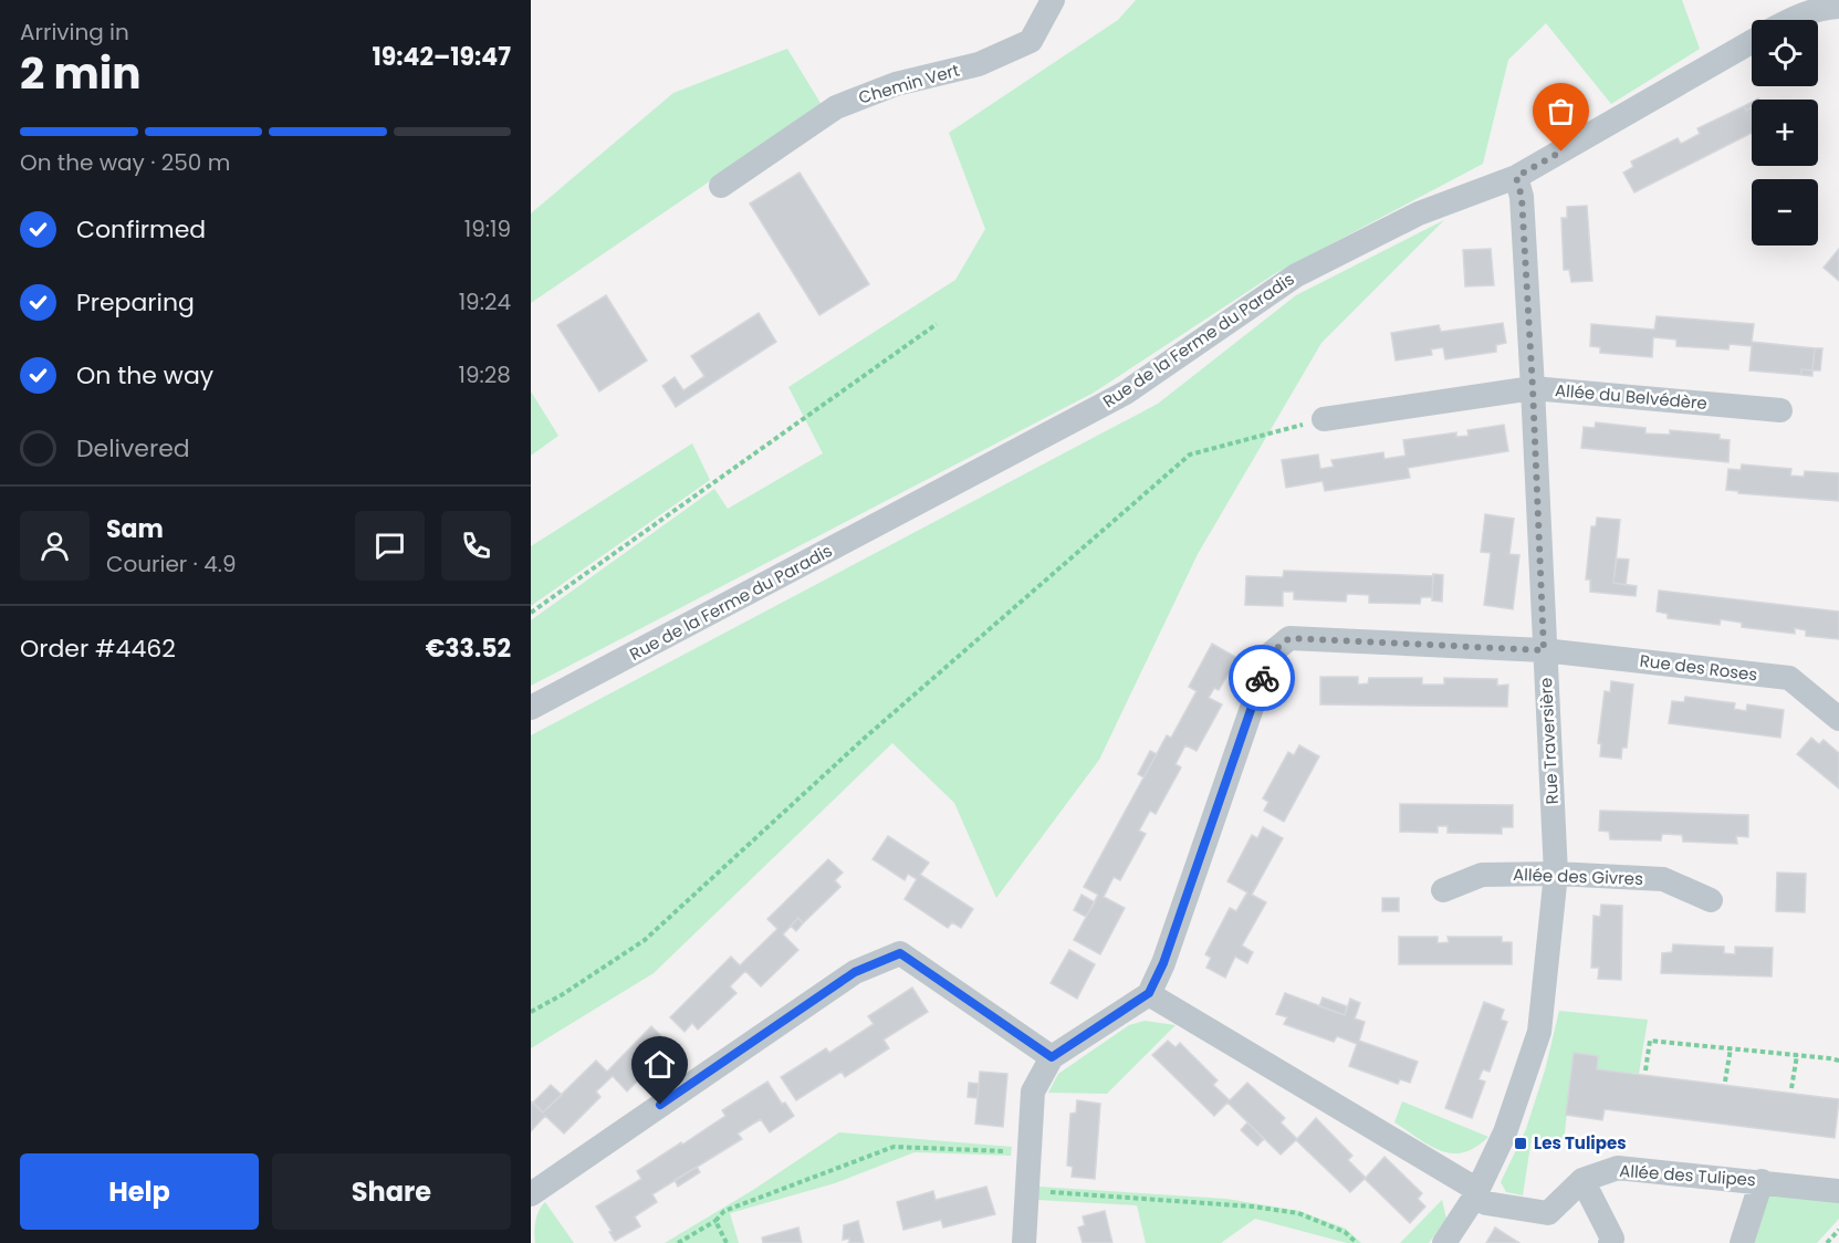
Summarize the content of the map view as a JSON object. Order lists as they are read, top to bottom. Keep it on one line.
{"streets":{"street":["Chemin Vert","Rue de la Ferme du Paradis","Allée du Belvédère","Rue des Roses","Rue Traversière","Allée des Givres","Allée des Tulipes"]},"crossings":[["Rue de la Ferme du Paradis","Rue Traversière"],["Allée du Belvédère","Rue Traversière"],["Rue des Roses","Rue Traversière"],["Rue des Roses","Allée des Tulipes"],["Rue Traversière","Allée des Givres"],["Rue Traversière","Allée des Tulipes"]],"places":{"transit":["Les Tulipes"]},"page":{"heading":["2 min","Arriving in","19:42–19:47"],"panel":["Sam","Courier · 4.9","Order #4462","€33.52"],"map_buttons":["+","−"],"bar":"On the way · 250 m","list":[["Confirmed","19:19"],["Preparing","19:24"],["On the way","19:28"],"Delivered"],"buttons":["Help","Share"]}}
